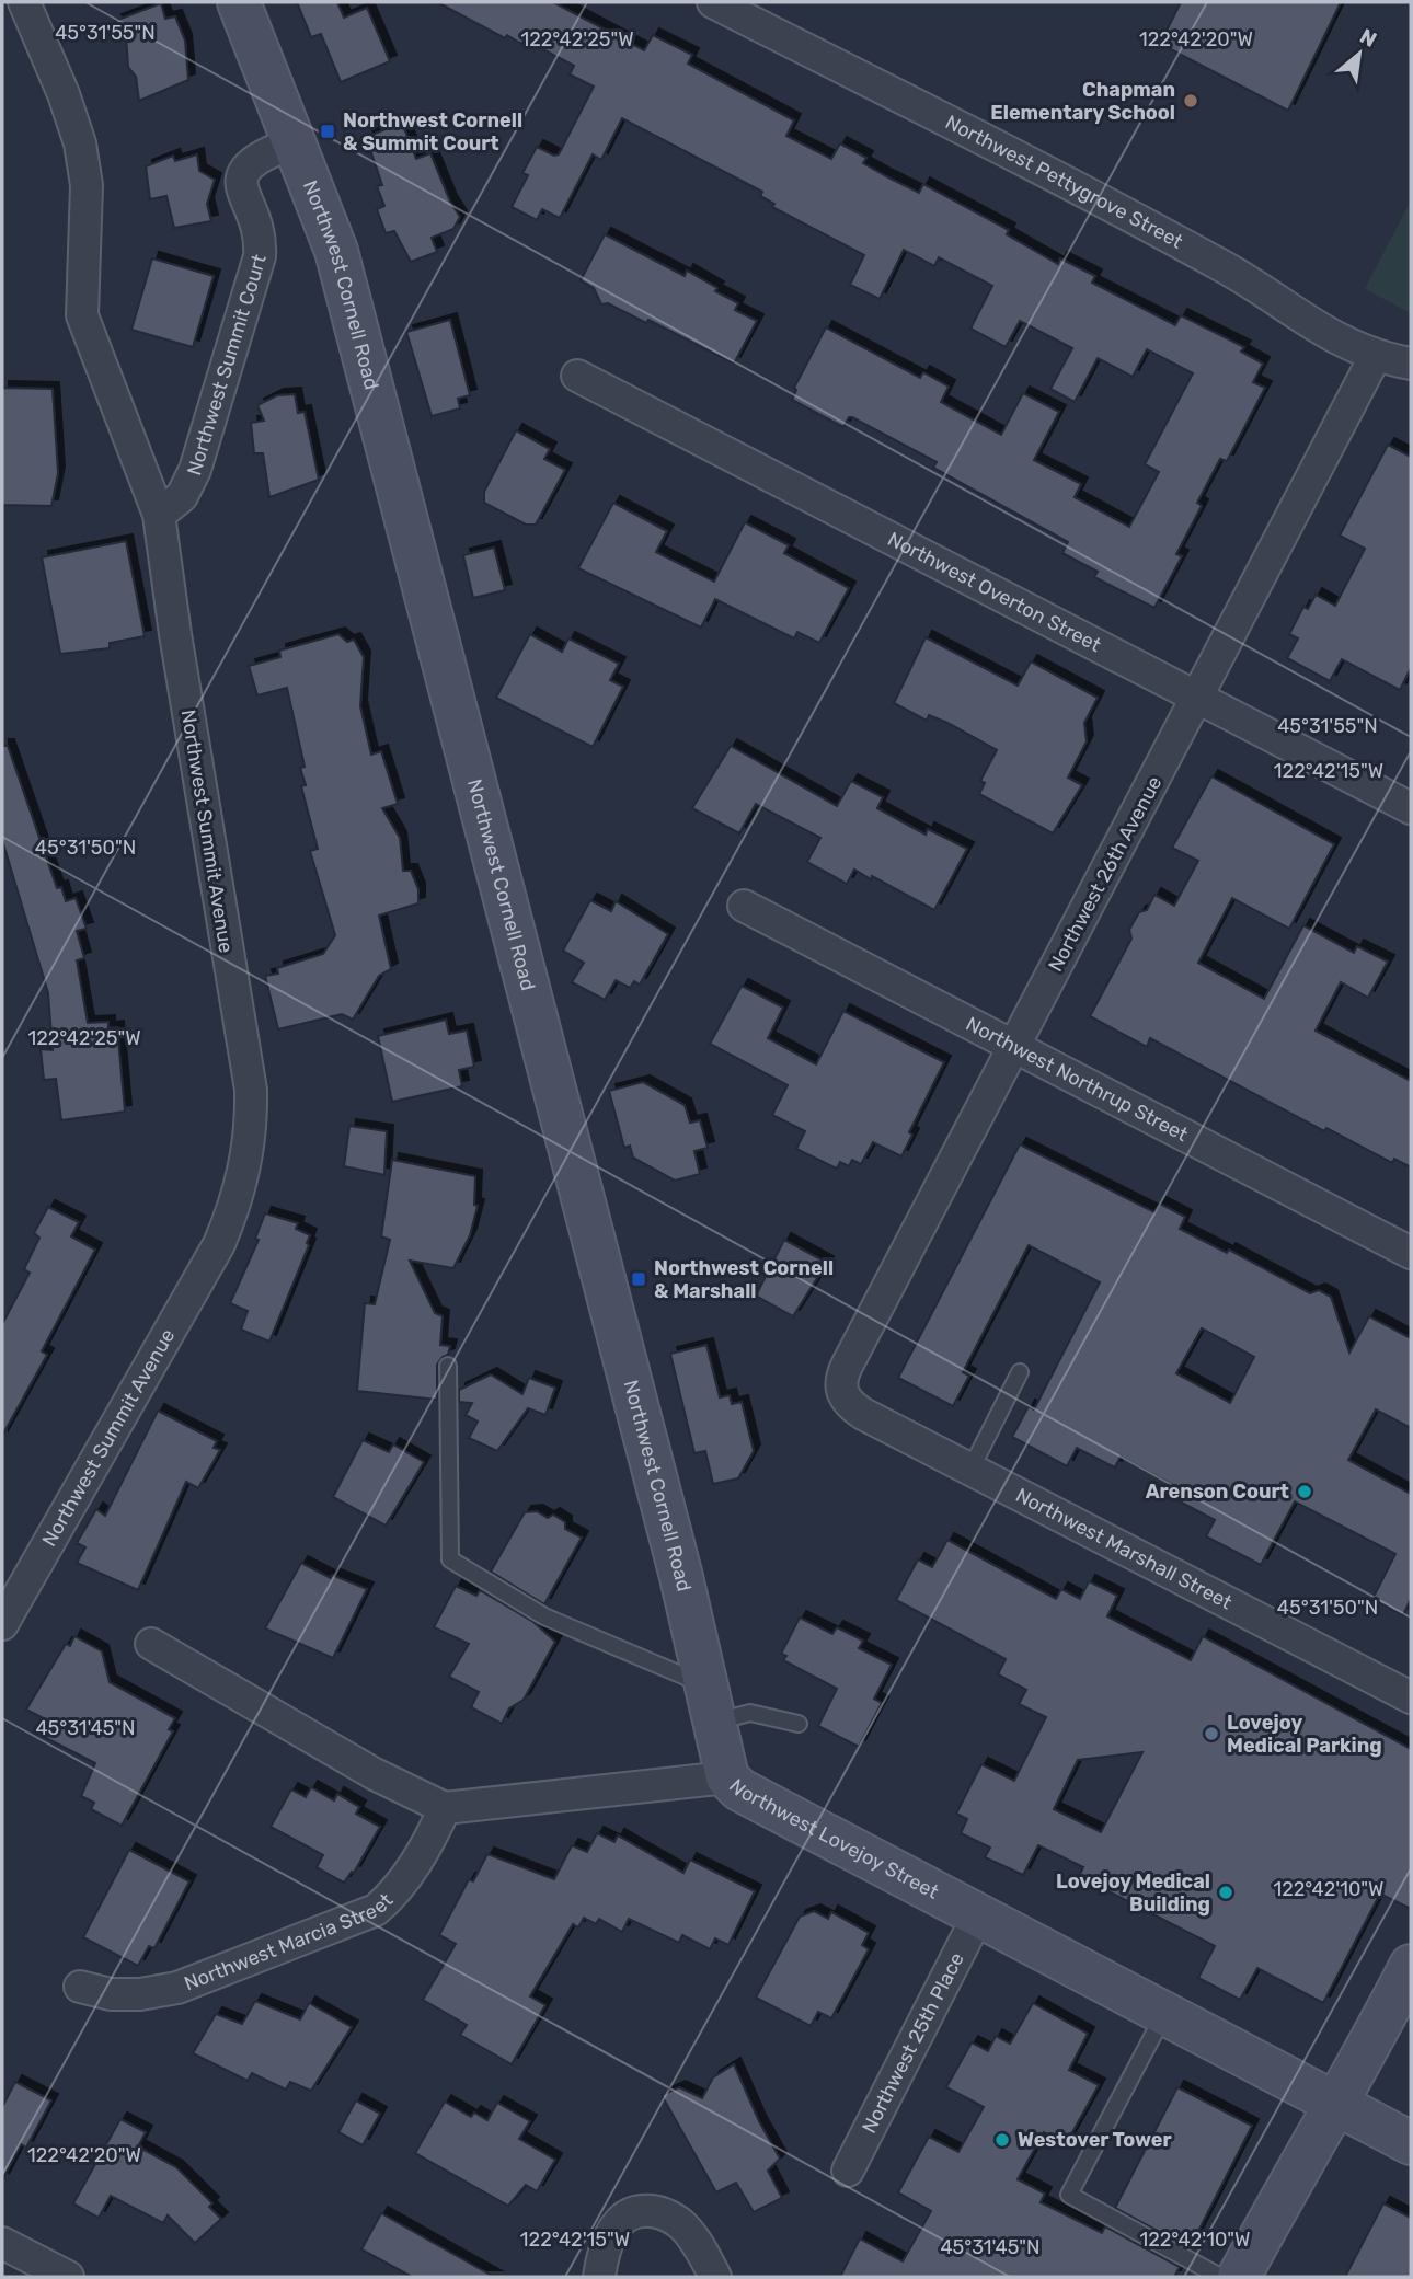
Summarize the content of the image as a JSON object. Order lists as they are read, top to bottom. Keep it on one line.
{"streets":{"main road":["Northwest Cornell Road","Northwest Lovejoy Street"],"street":["Northwest Pettygrove Street","Northwest Summit Court","Northwest Overton Street","Northwest Summit Avenue","Northwest 26th Avenue","Northwest Northrup Street","Northwest Marshall Street","Northwest Marcia Street","Northwest 25th Place"]},"crossings":[["Northwest Pettygrove Street","Northwest 26th Avenue"],["Northwest Cornell Road","Northwest Summit Court"],["Northwest Cornell Road","Northwest Lovejoy Street"],["Northwest Summit Court","Northwest Summit Avenue"],["Northwest Overton Street","Northwest 26th Avenue"],["Northwest 26th Avenue","Northwest Northrup Street"],["Northwest 26th Avenue","Northwest Marshall Street"],["Northwest Lovejoy Street","Northwest Marcia Street"],["Northwest Lovejoy Street","Northwest 25th Place"]],"places":{"other":["Chapman Elementary School","Arenson Court","Lovejoy Medical Parking","Lovejoy Medical Building","Westover Tower"],"transit":["Northwest Cornell & Summit Court","Northwest Cornell & Marshall"]},"north":"top right","coordinates":["45°31'55\"N","122°42'25\"W","122°42'20\"W","122°42'15\"W","45°31'50\"N","45°31'45\"N","122°42'10\"W"]}
